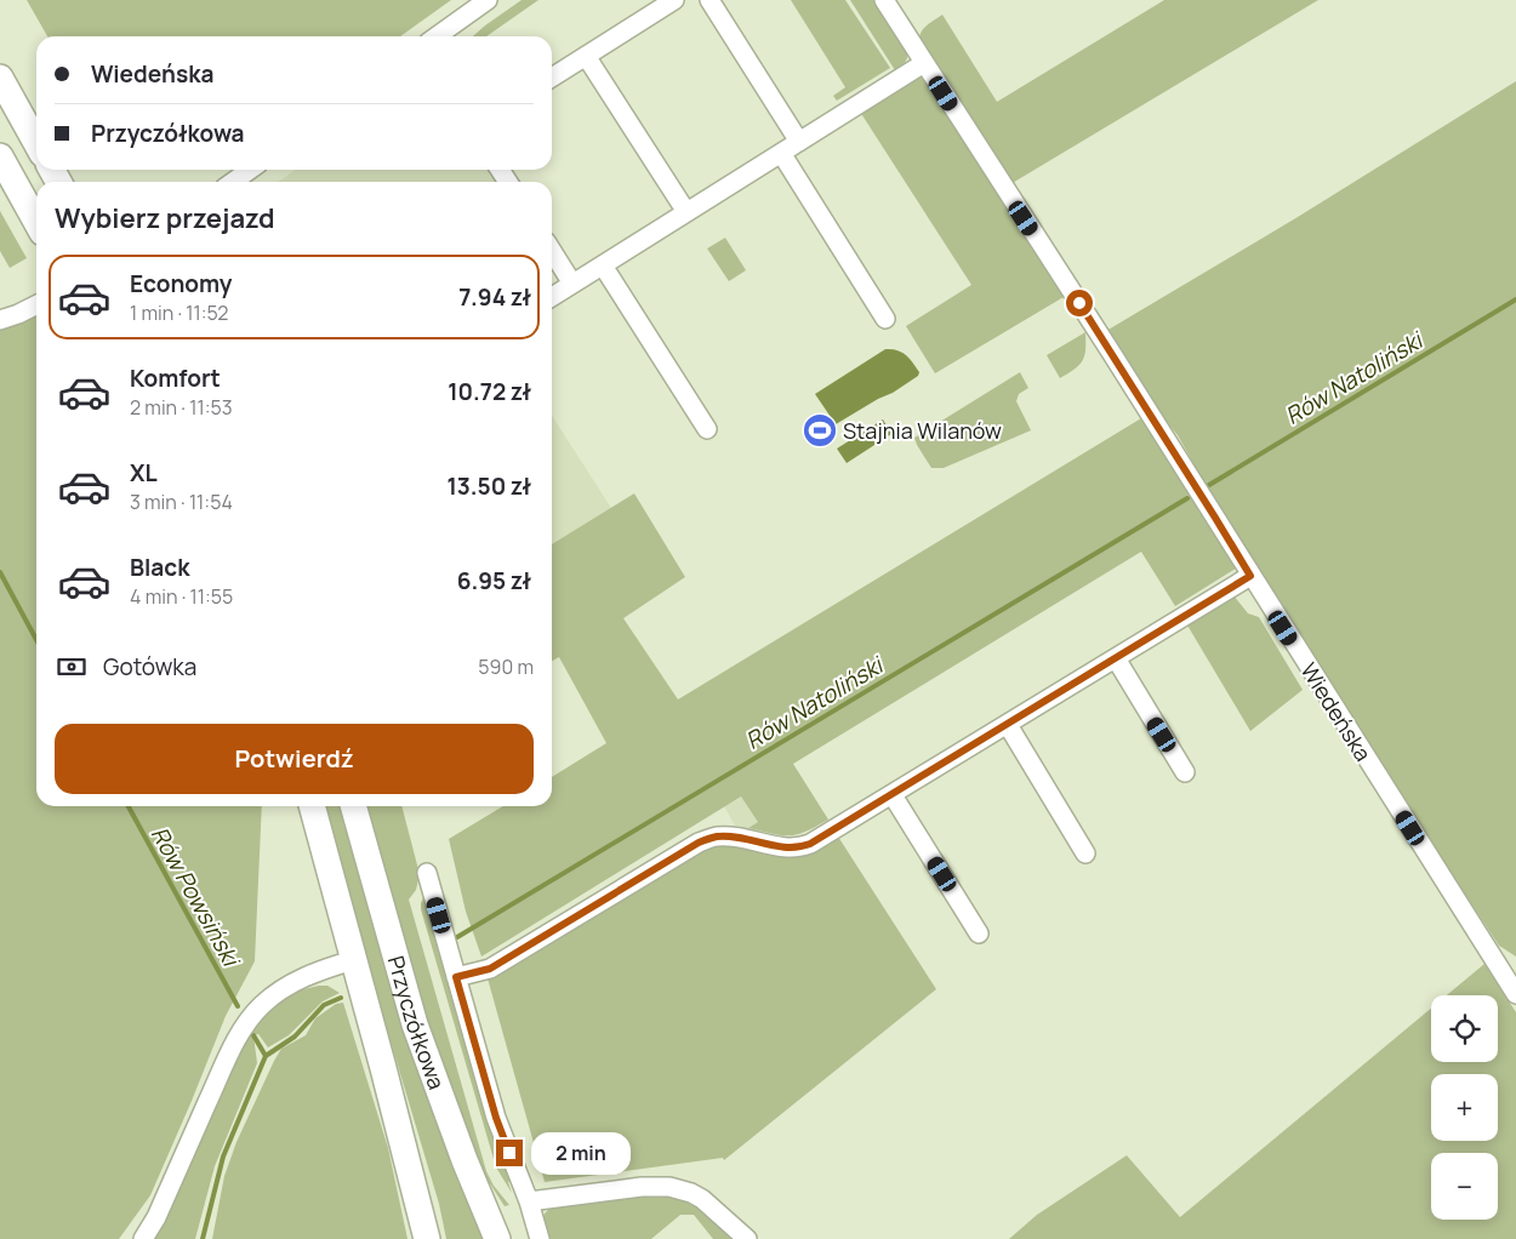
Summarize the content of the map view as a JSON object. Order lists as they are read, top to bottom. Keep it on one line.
{"streets":{"main road":["Przyczółkowa"],"street":["Wiedeńska"]},"water":["Rów Natoliński","Rów Powsiński"],"places":{"sports":["Stajnia Wilanów"]},"page":{"banner":["Wiedeńska","Przyczółkowa"],"heading":"Wybierz przejazd","list":[{"name":"Economy","note":"1 min · 11:52","value":"7.94 zł"},{"name":"Komfort","note":"2 min · 11:53","value":"10.72 zł"},{"name":"XL","note":"3 min · 11:54","value":"13.50 zł"},{"name":"Black","note":"4 min · 11:55","value":"6.95 zł"}],"pay":["Gotówka","590 m"],"buttons":"Potwierdź","map_buttons":["+","−"],"bubble":"2 min"}}
